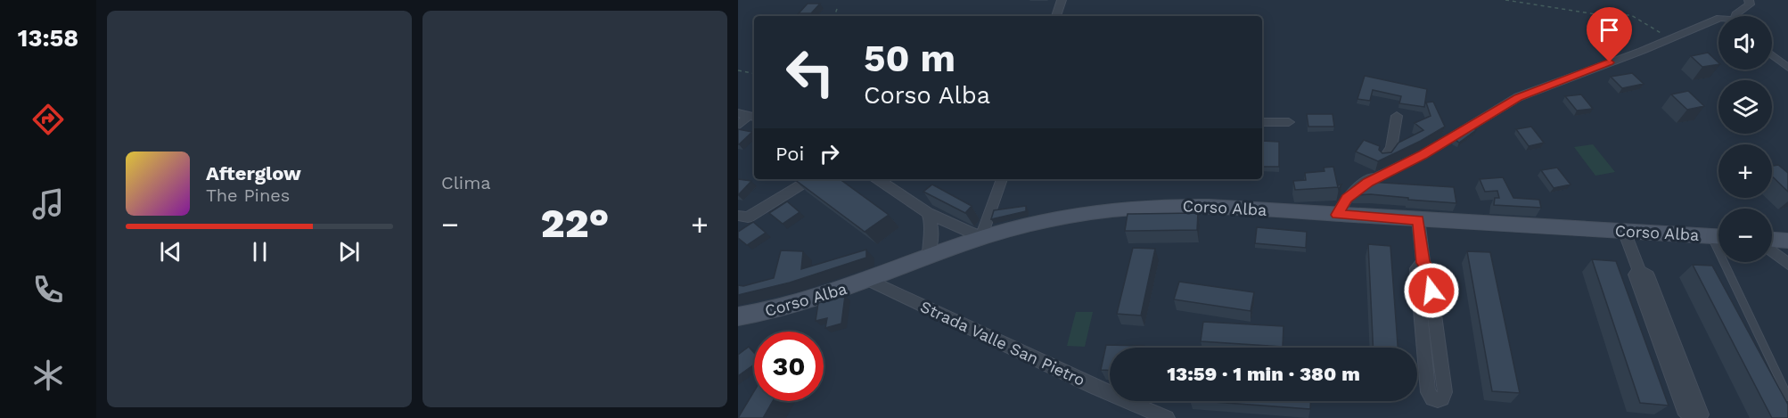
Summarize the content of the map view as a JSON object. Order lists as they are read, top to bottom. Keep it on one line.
{"streets":{"street":["Corso Alba","Strada Valle San Pietro"]},"crossings":[["Corso Alba","Strada Valle San Pietro"]],"page":{"tabs":"13:58","tile":"Clima","map_buttons":["+","−"],"turn":["50 m","Corso Alba"],"then":"Poi","song":["Afterglow","The Pines"],"heat":["−","22°","+"],"limit":"30","trip":"13:59 · 1 min · 380 m"}}
